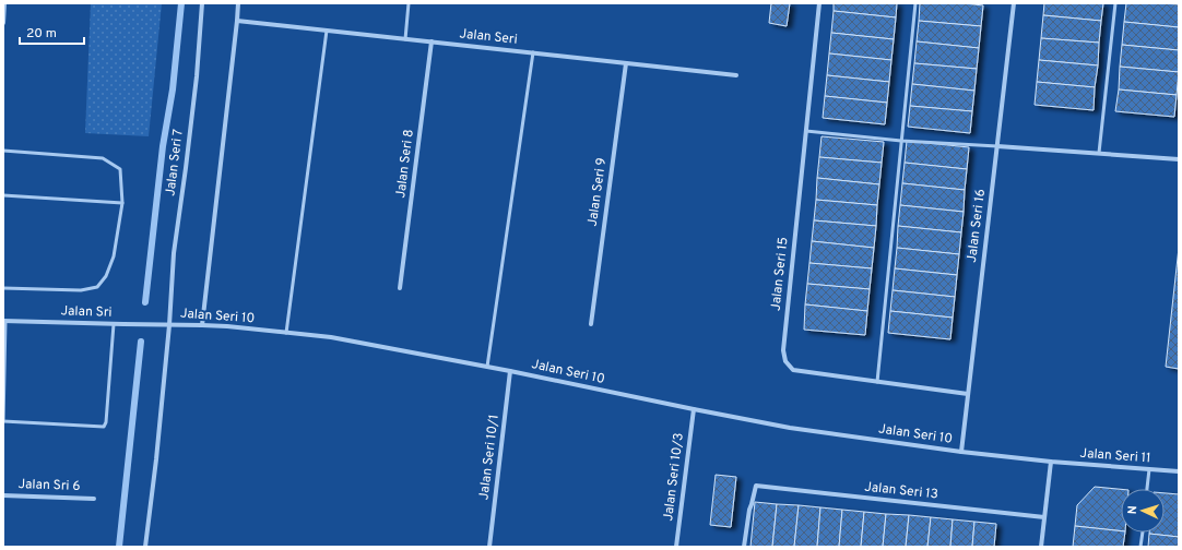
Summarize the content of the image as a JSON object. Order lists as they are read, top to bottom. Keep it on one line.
{"streets":{"street":["Jalan Seri","Jalan Seri 7","Jalan Seri 8","Jalan Seri 9","Jalan Seri 16","Jalan Seri 15","Jalan Sri","Jalan Seri 10","Jalan Seri 11","Jalan Seri 10/1","Jalan Seri 10/3","Jalan Sri 6","Jalan Seri 13"]},"crossings":[["Jalan Seri","Jalan Seri 8"],["Jalan Seri","Jalan Seri 9"],["Jalan Seri 7","Jalan Sri"],["Jalan Seri 7","Jalan Seri 10"],["Jalan Seri 16","Jalan Seri 15"],["Jalan Seri 16","Jalan Seri 10"],["Jalan Seri 16","Jalan Seri 11"],["Jalan Sri","Jalan Seri 10"],["Jalan Seri 10","Jalan Seri 11"],["Jalan Seri 10","Jalan Seri 10/1"],["Jalan Seri 10","Jalan Seri 10/3"]],"scale_bar":"20 m","north":"left"}
